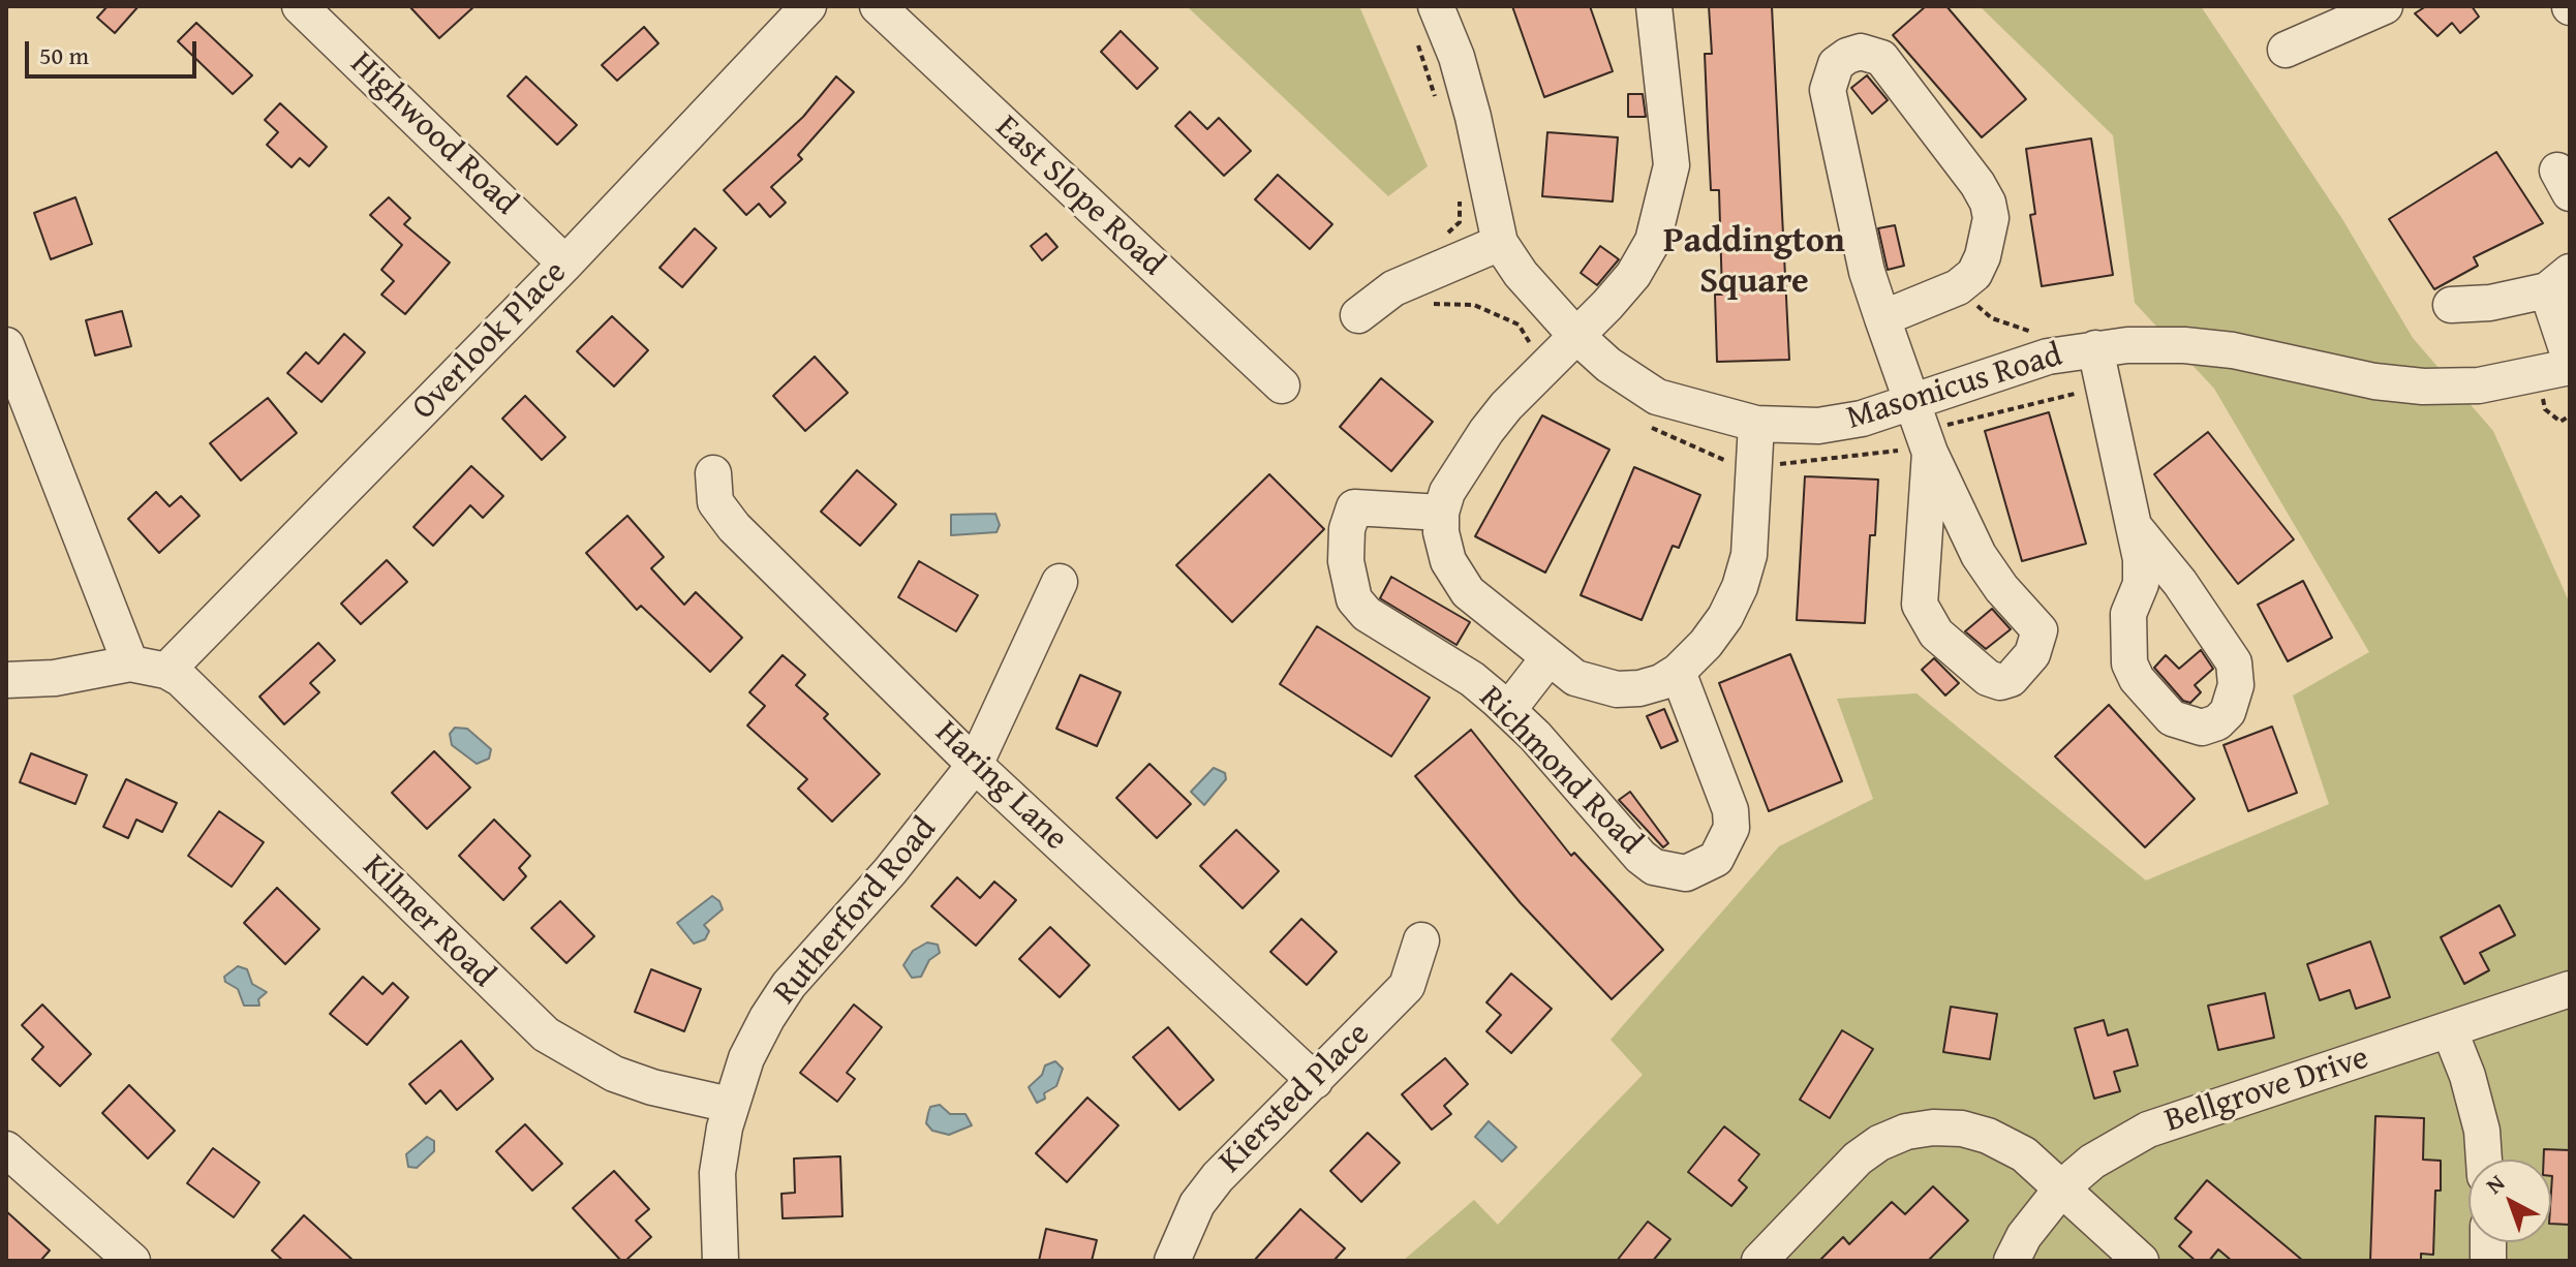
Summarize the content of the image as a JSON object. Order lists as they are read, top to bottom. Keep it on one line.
{"streets":{"street":["Highwood Road","East Slope Road","Overlook Place","Masonicus Road","Richmond Road","Haring Lane","Rutherford Road","Kilmer Road","Bellgrove Drive","Kiersted Place"]},"crossings":[["Highwood Road","Overlook Place"],["Overlook Place","Kilmer Road"],["Haring Lane","Rutherford Road"],["Haring Lane","Kiersted Place"],["Rutherford Road","Kilmer Road"]],"districts":["Paddington Square"],"scale_bar":"50 m","north":"top left"}
